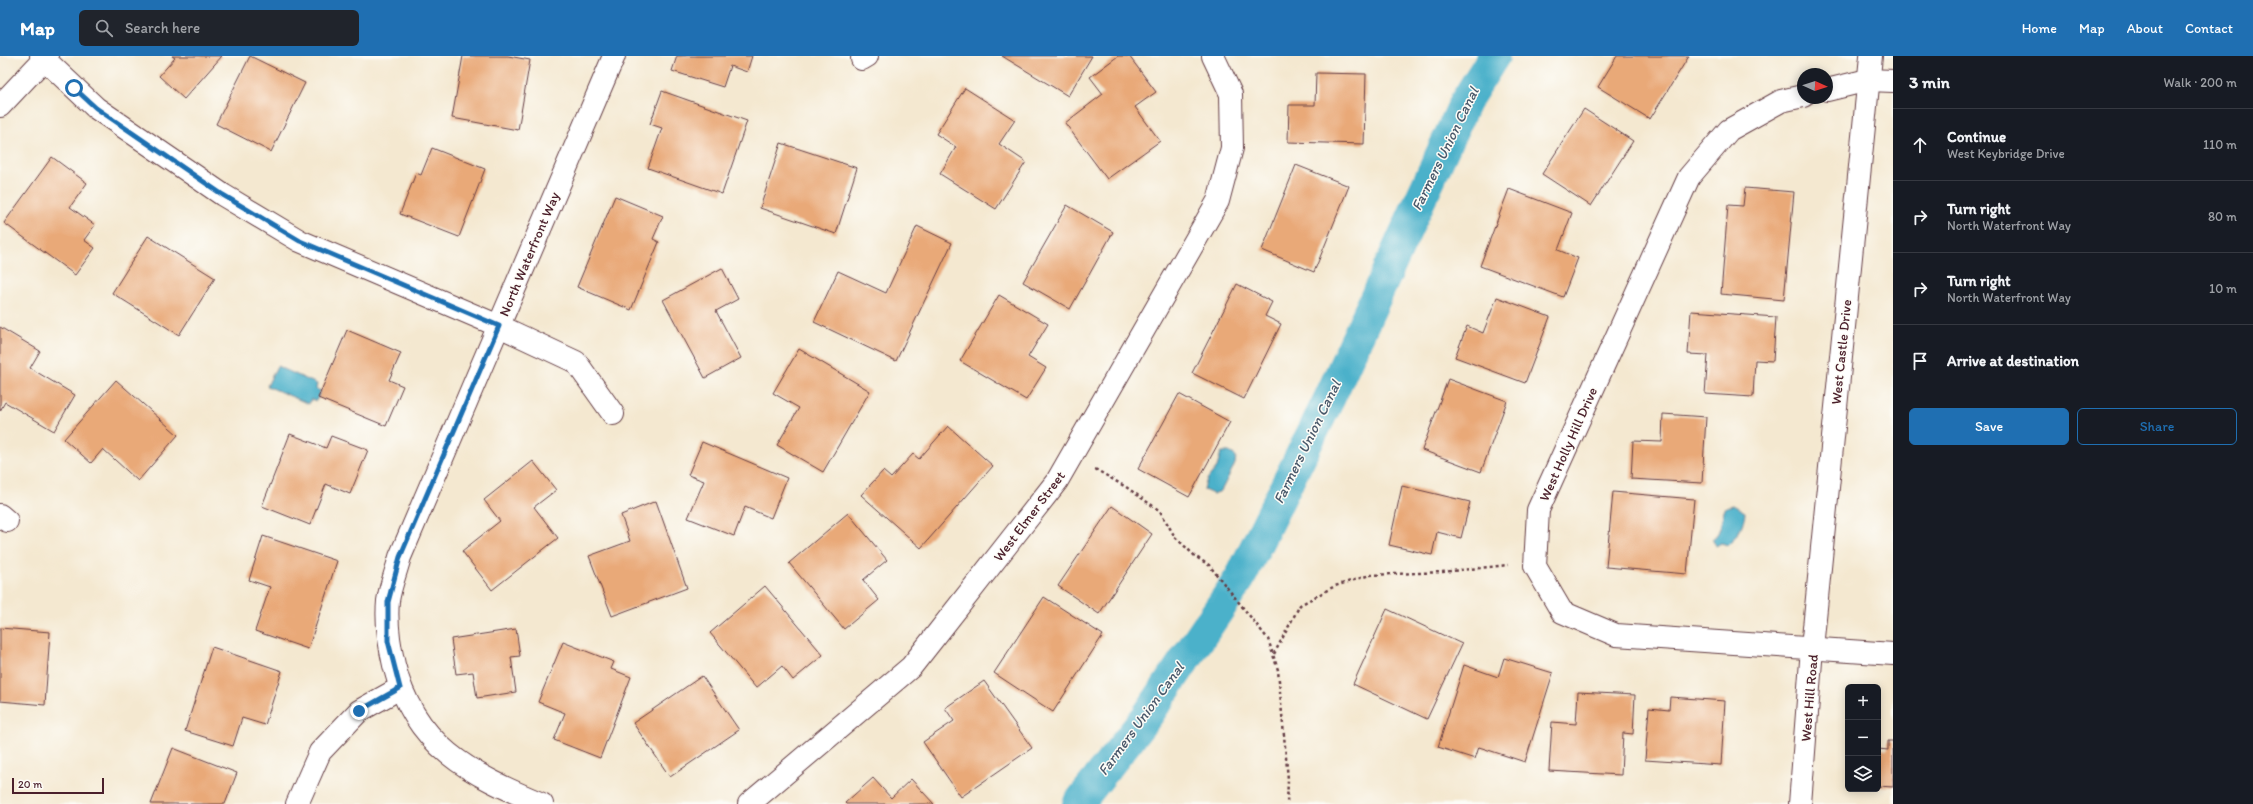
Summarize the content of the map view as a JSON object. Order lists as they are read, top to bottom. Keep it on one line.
{"streets":{"street":["North Waterfront Way","West Castle Drive","West Holly Hill Drive","West Elmer Street","West Hill Road"]},"crossings":[["West Castle Drive","West Holly Hill Drive"],["West Castle Drive","West Hill Road"],["West Holly Hill Drive","West Hill Road"]],"water":["Farmers Union Canal"],"scale_bar":"20 m","north":"right","page":{"header":"Map","search":"Search here","nav":["Home","Map","About","Contact"],"heading":["3 min","Walk · 200 m"],"list":[["Continue","West Keybridge Drive","110 m"],["Turn right","North Waterfront Way","80 m"],["Turn right","North Waterfront Way","10 m"],"Arrive at destination"],"buttons":["Save","Share"],"map_buttons":["+","−"],"scale":"20 m"}}
